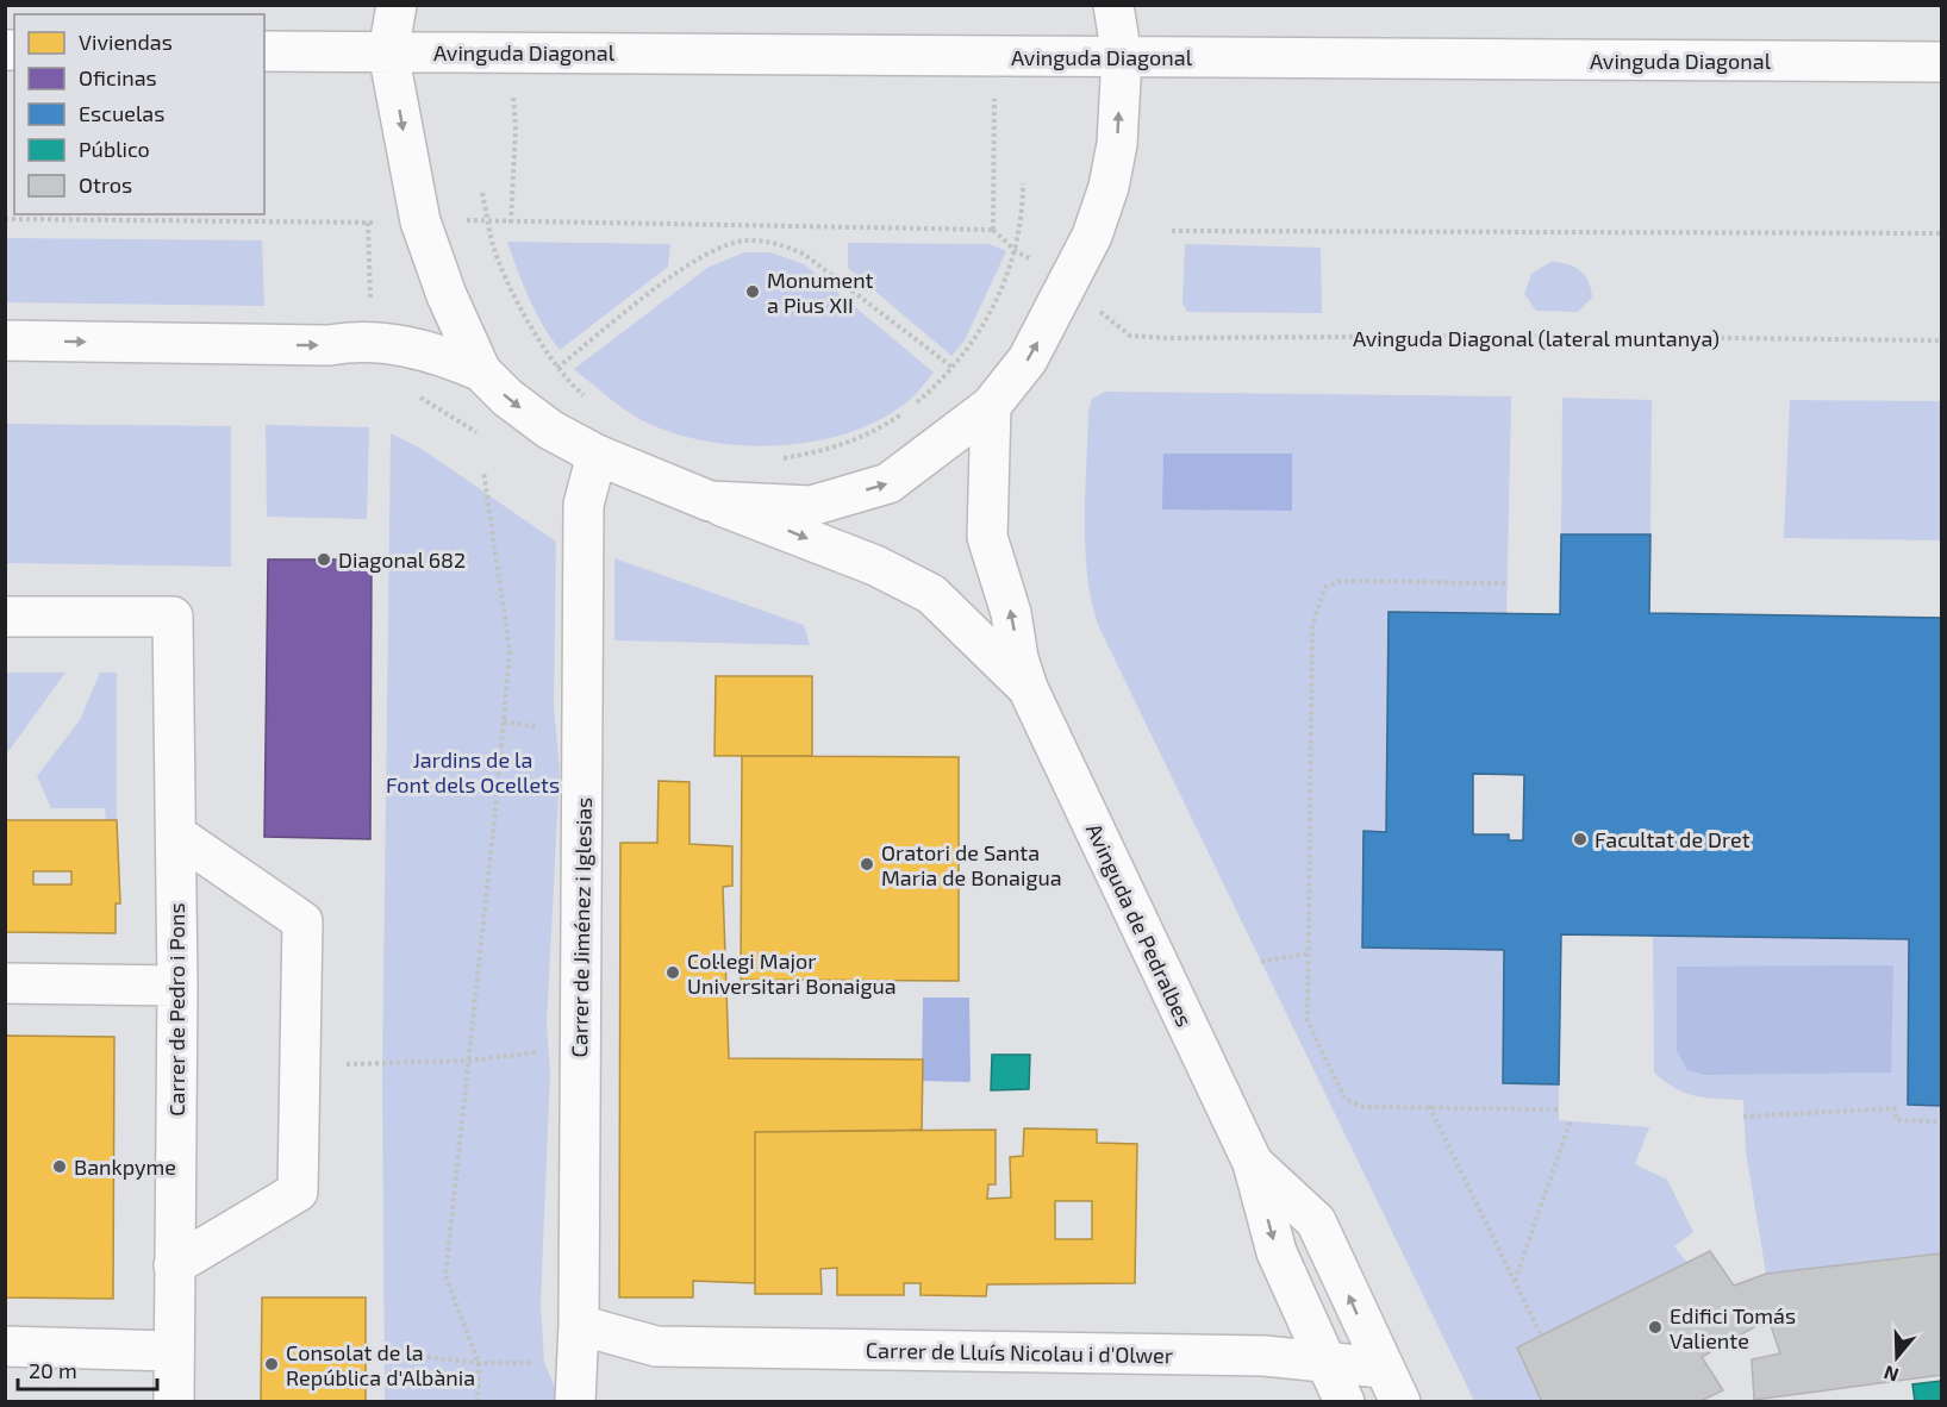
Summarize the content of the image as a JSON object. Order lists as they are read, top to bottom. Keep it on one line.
{"streets":{"street":["Avinguda Diagonal","Avinguda de Pedralbes","Carrer de Jiménez i Iglesias","Carrer de Pedro i Pons","Carrer de Lluís Nicolau i d'Olwer"],"path":["Avinguda Diagonal (lateral muntanya)"]},"crossings":[["Avinguda de Pedralbes","Carrer de Jiménez i Iglesias"],["Avinguda de Pedralbes","Carrer de Lluís Nicolau i d'Olwer"],["Carrer de Jiménez i Iglesias","Carrer de Lluís Nicolau i d'Olwer"]],"parks":["Jardins de la Font dels Ocellets"],"places":["Monument a Pius XII","Diagonal 682","Facultat de Dret","Oratori de Santa Maria de Bonaigua","Col·legi Major Universitari Bonaigua","Bankpyme","Edifici Tomás Valiente","Consolat de la República d'Albània"],"legend":["Viviendas","Oficinas","Escuelas","Público","Otros"],"scale_bar":"20 m","north":"bottom"}
